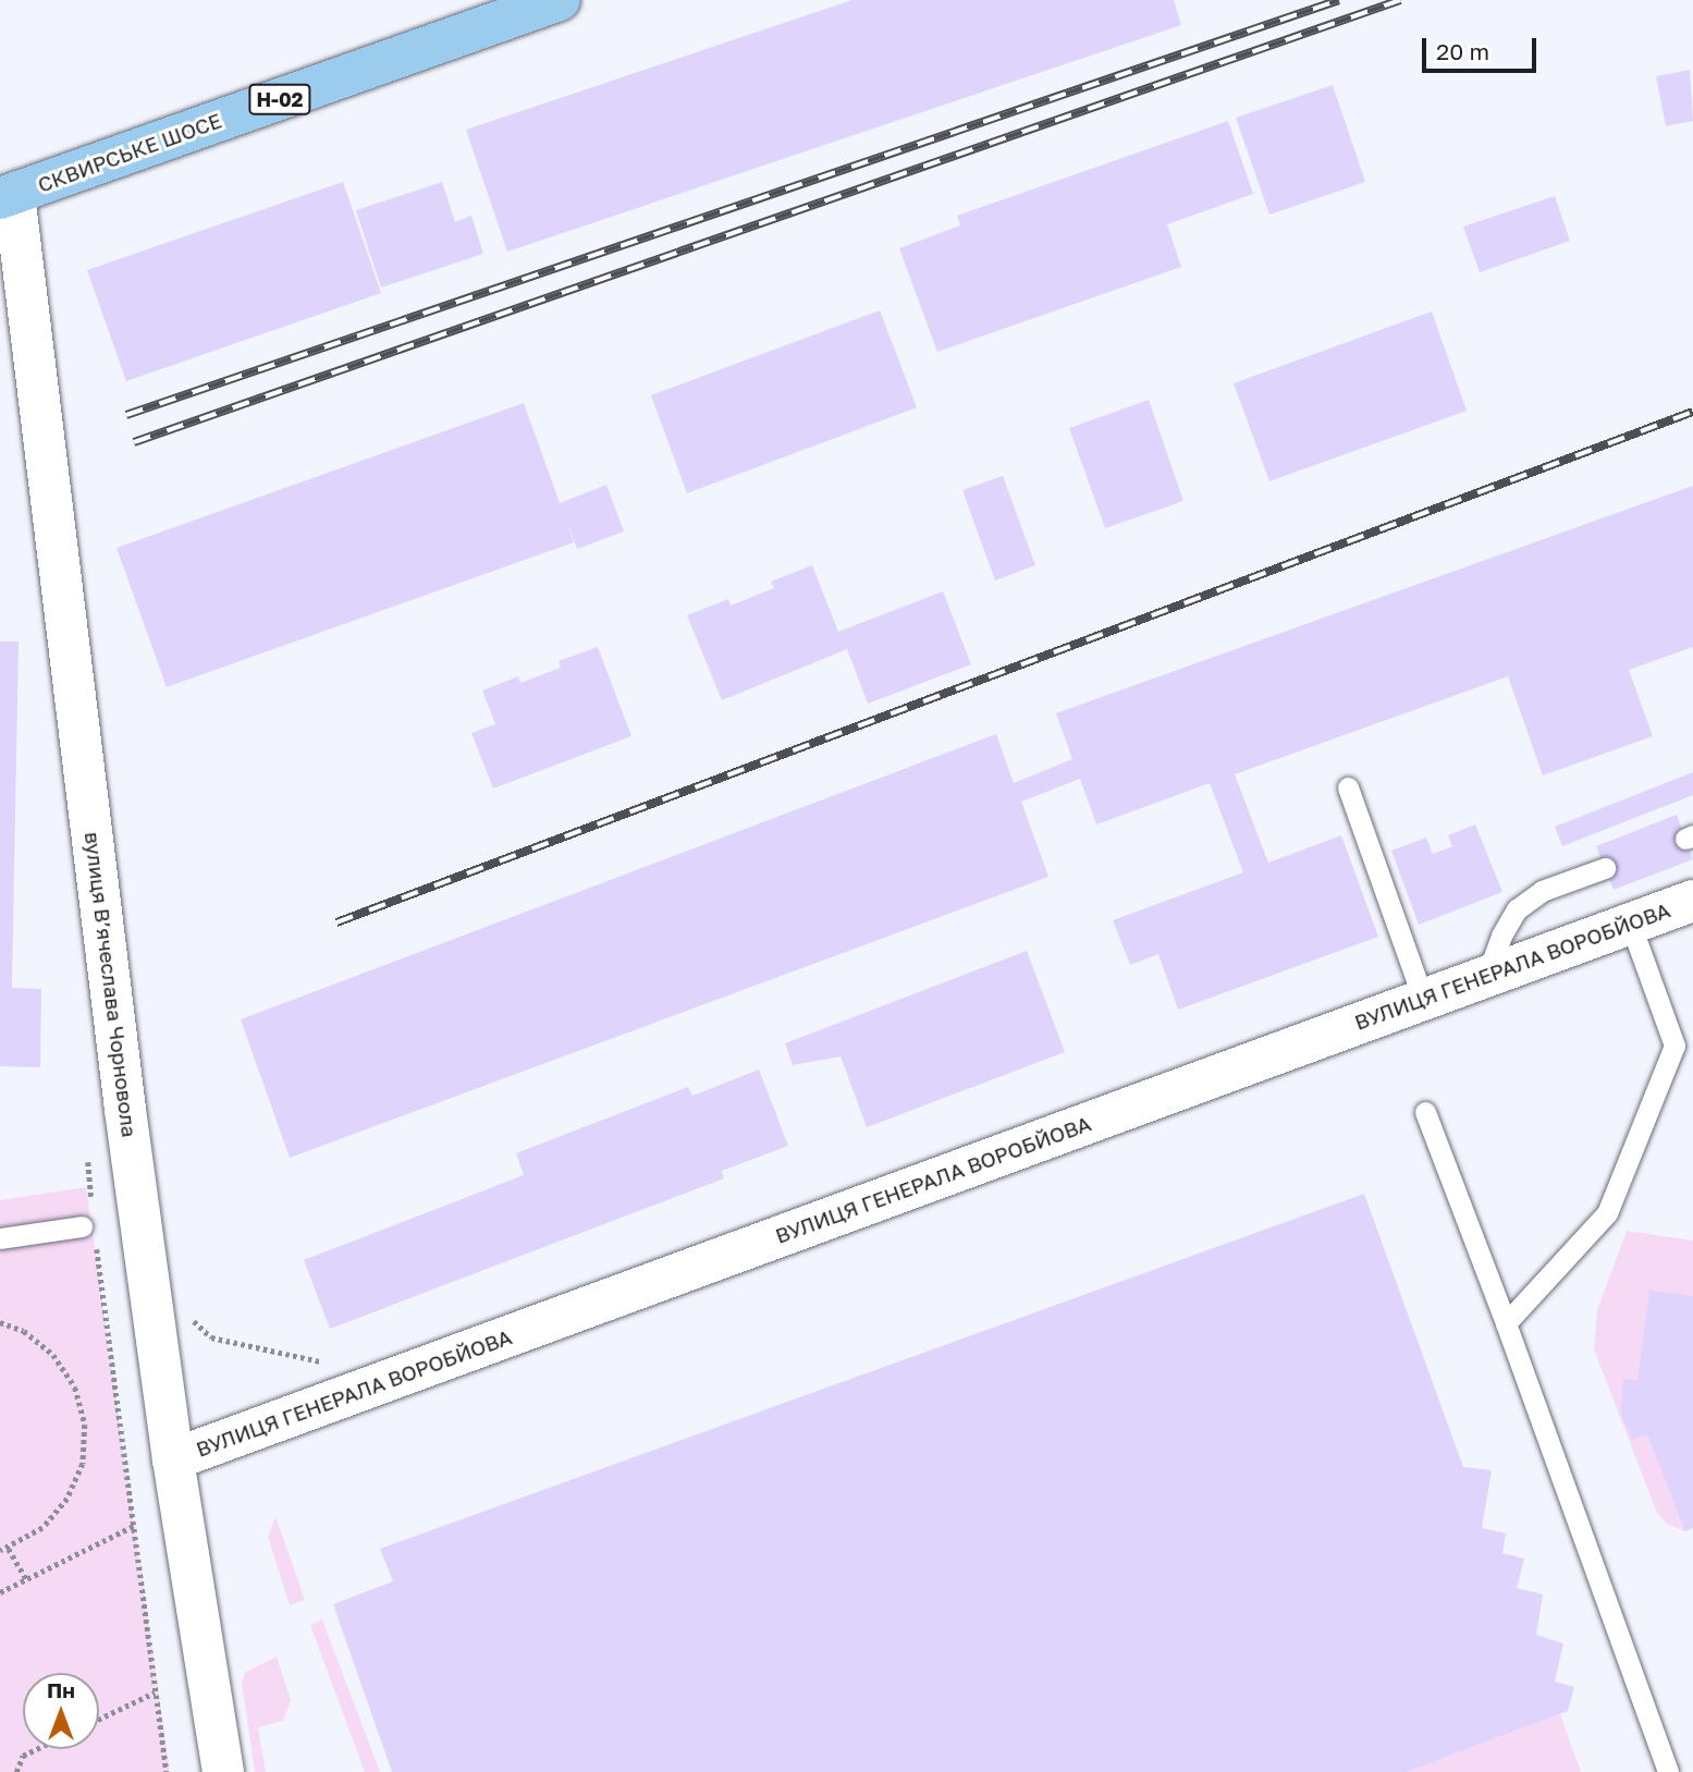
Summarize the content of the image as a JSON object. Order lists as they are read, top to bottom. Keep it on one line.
{"streets":{"main road":["Н-02","СКВИРСЬКЕ ШОСЕ"],"street":["ВУЛИЦЯ ГЕНЕРАЛА ВОРОБЙОВА","вулиця Вʼячеслава Чорновола"]},"crossings":[["СКВИРСЬКЕ ШОСЕ","вулиця Вʼячеслава Чорновола"],["ВУЛИЦЯ ГЕНЕРАЛА ВОРОБЙОВА","вулиця Вʼячеслава Чорновола"]],"scale_bar":"20 m","north":"top"}
